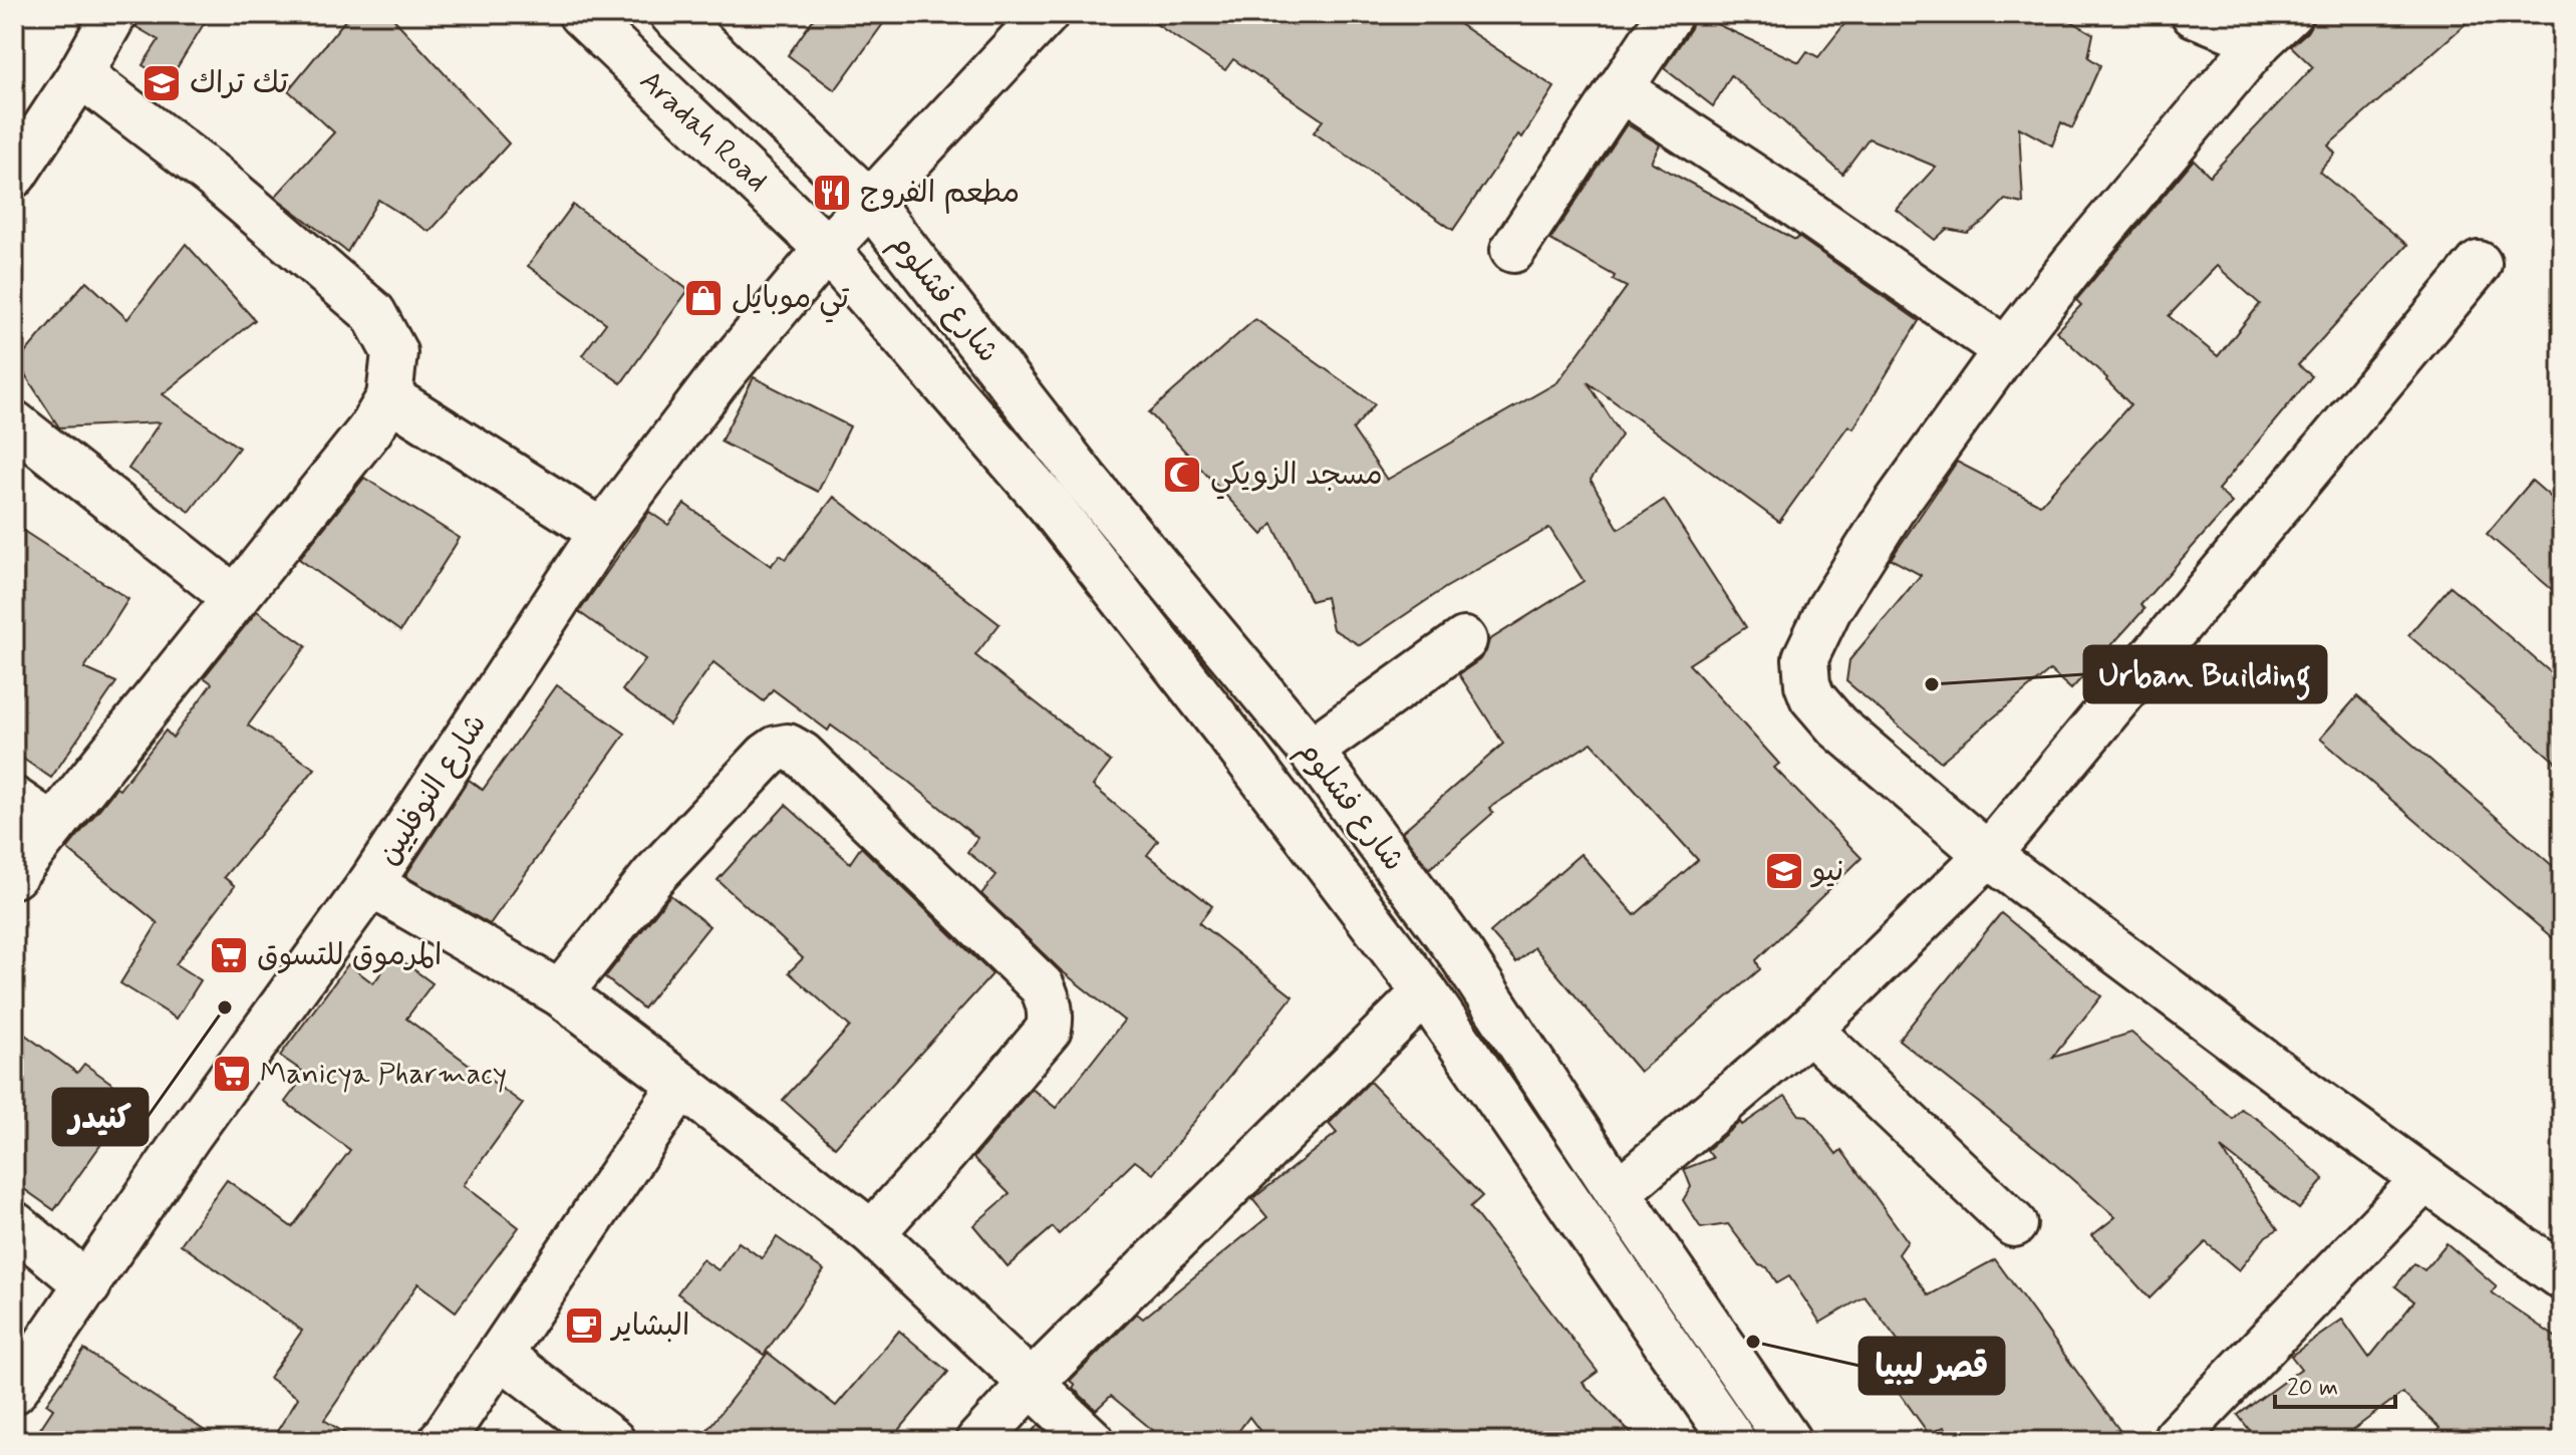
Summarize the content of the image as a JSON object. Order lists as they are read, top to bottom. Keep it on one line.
{"streets":{"street":["Aradah Road","شارع فشلوم","شارع النوفليين"]},"crossings":[["Aradah Road","شارع فشلوم"],["Aradah Road","شارع النوفليين"],["شارع فشلوم","شارع النوفليين"]],"places":{"school or university":["تك تراك","نيو"],"restaurant":["مطعم الفروج"],"shop":["تي موبايل"],"mosque":["مسجد الزويكي"],"other":["Urban Building","كنيدر","قصر ليبيا"],"supermarket":["المرموق للتسوق","Manicya Pharmacy"],"cafe":["البشاير"]},"scale_bar":"20 m"}
